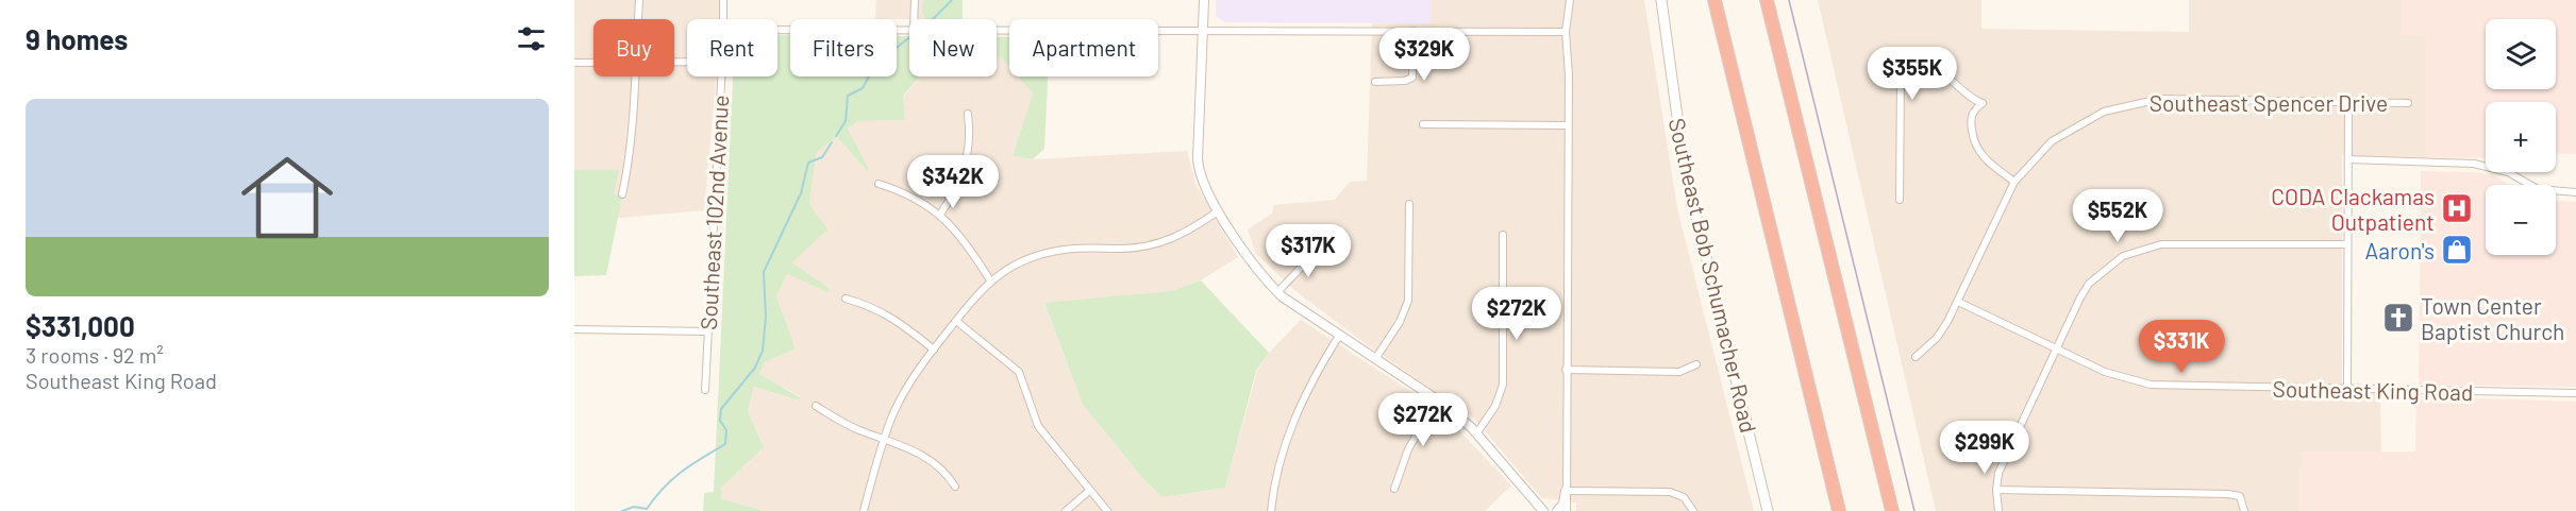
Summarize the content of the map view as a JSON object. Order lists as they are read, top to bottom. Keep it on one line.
{"streets":{"main road":["Southeast Bob Schumacher Road"],"street":["Southeast Spencer Drive","Southeast 102nd Avenue","Southeast King Road"]},"crossings":[["Southeast Spencer Drive","Southeast King Road"]],"places":{"hospital":["CODA Clackamas Outpatient"],"shop":["Aaron's"],"church":["Town Center Baptist Church"]},"page":{"heading":"9 homes","map_buttons":["+","−"],"chip":["Buy","Rent","Filters","New","Apartment"],"price":["$329K","$355K","$342K","$552K","$317K","$272K","$331K","$272K","$299K"],"list":[{"name":"$331,000","note":"3 rooms · 92 m² · Southeast King Road"}]}}
